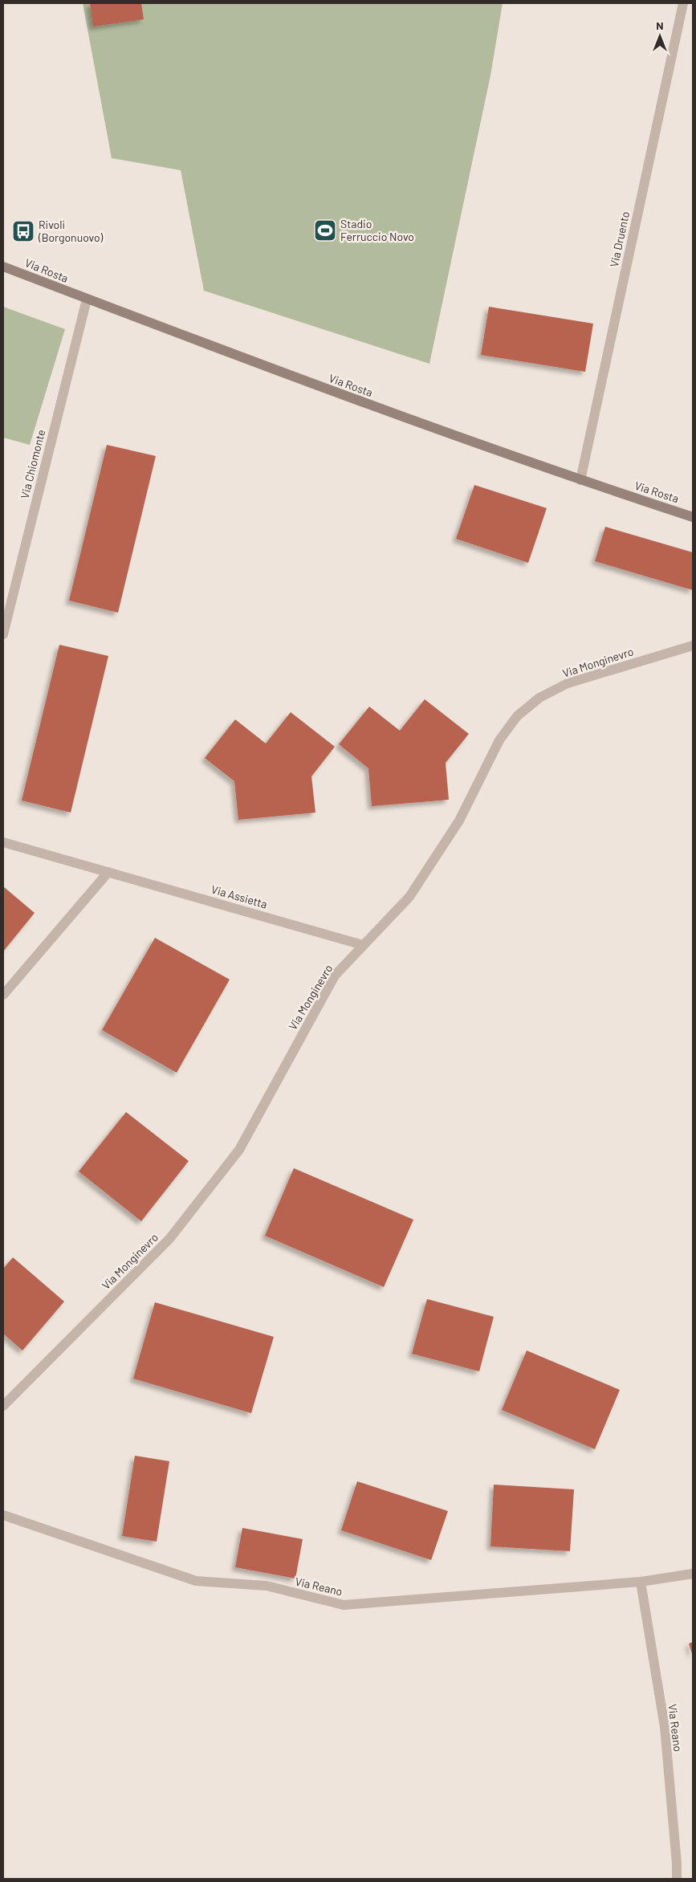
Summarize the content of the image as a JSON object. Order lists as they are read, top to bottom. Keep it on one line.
{"streets":{"street":["Via Druento","Via Rosta","Via Chiomonte","Via Monginevro","Via Assietta","Via Reano"]},"crossings":[["Via Druento","Via Rosta"],["Via Rosta","Via Chiomonte"],["Via Monginevro","Via Assietta"]],"places":{"sports":["Stadio Ferruccio Novo"],"bus stop":["Rivoli (Borgonuovo)"]},"north":"top"}
